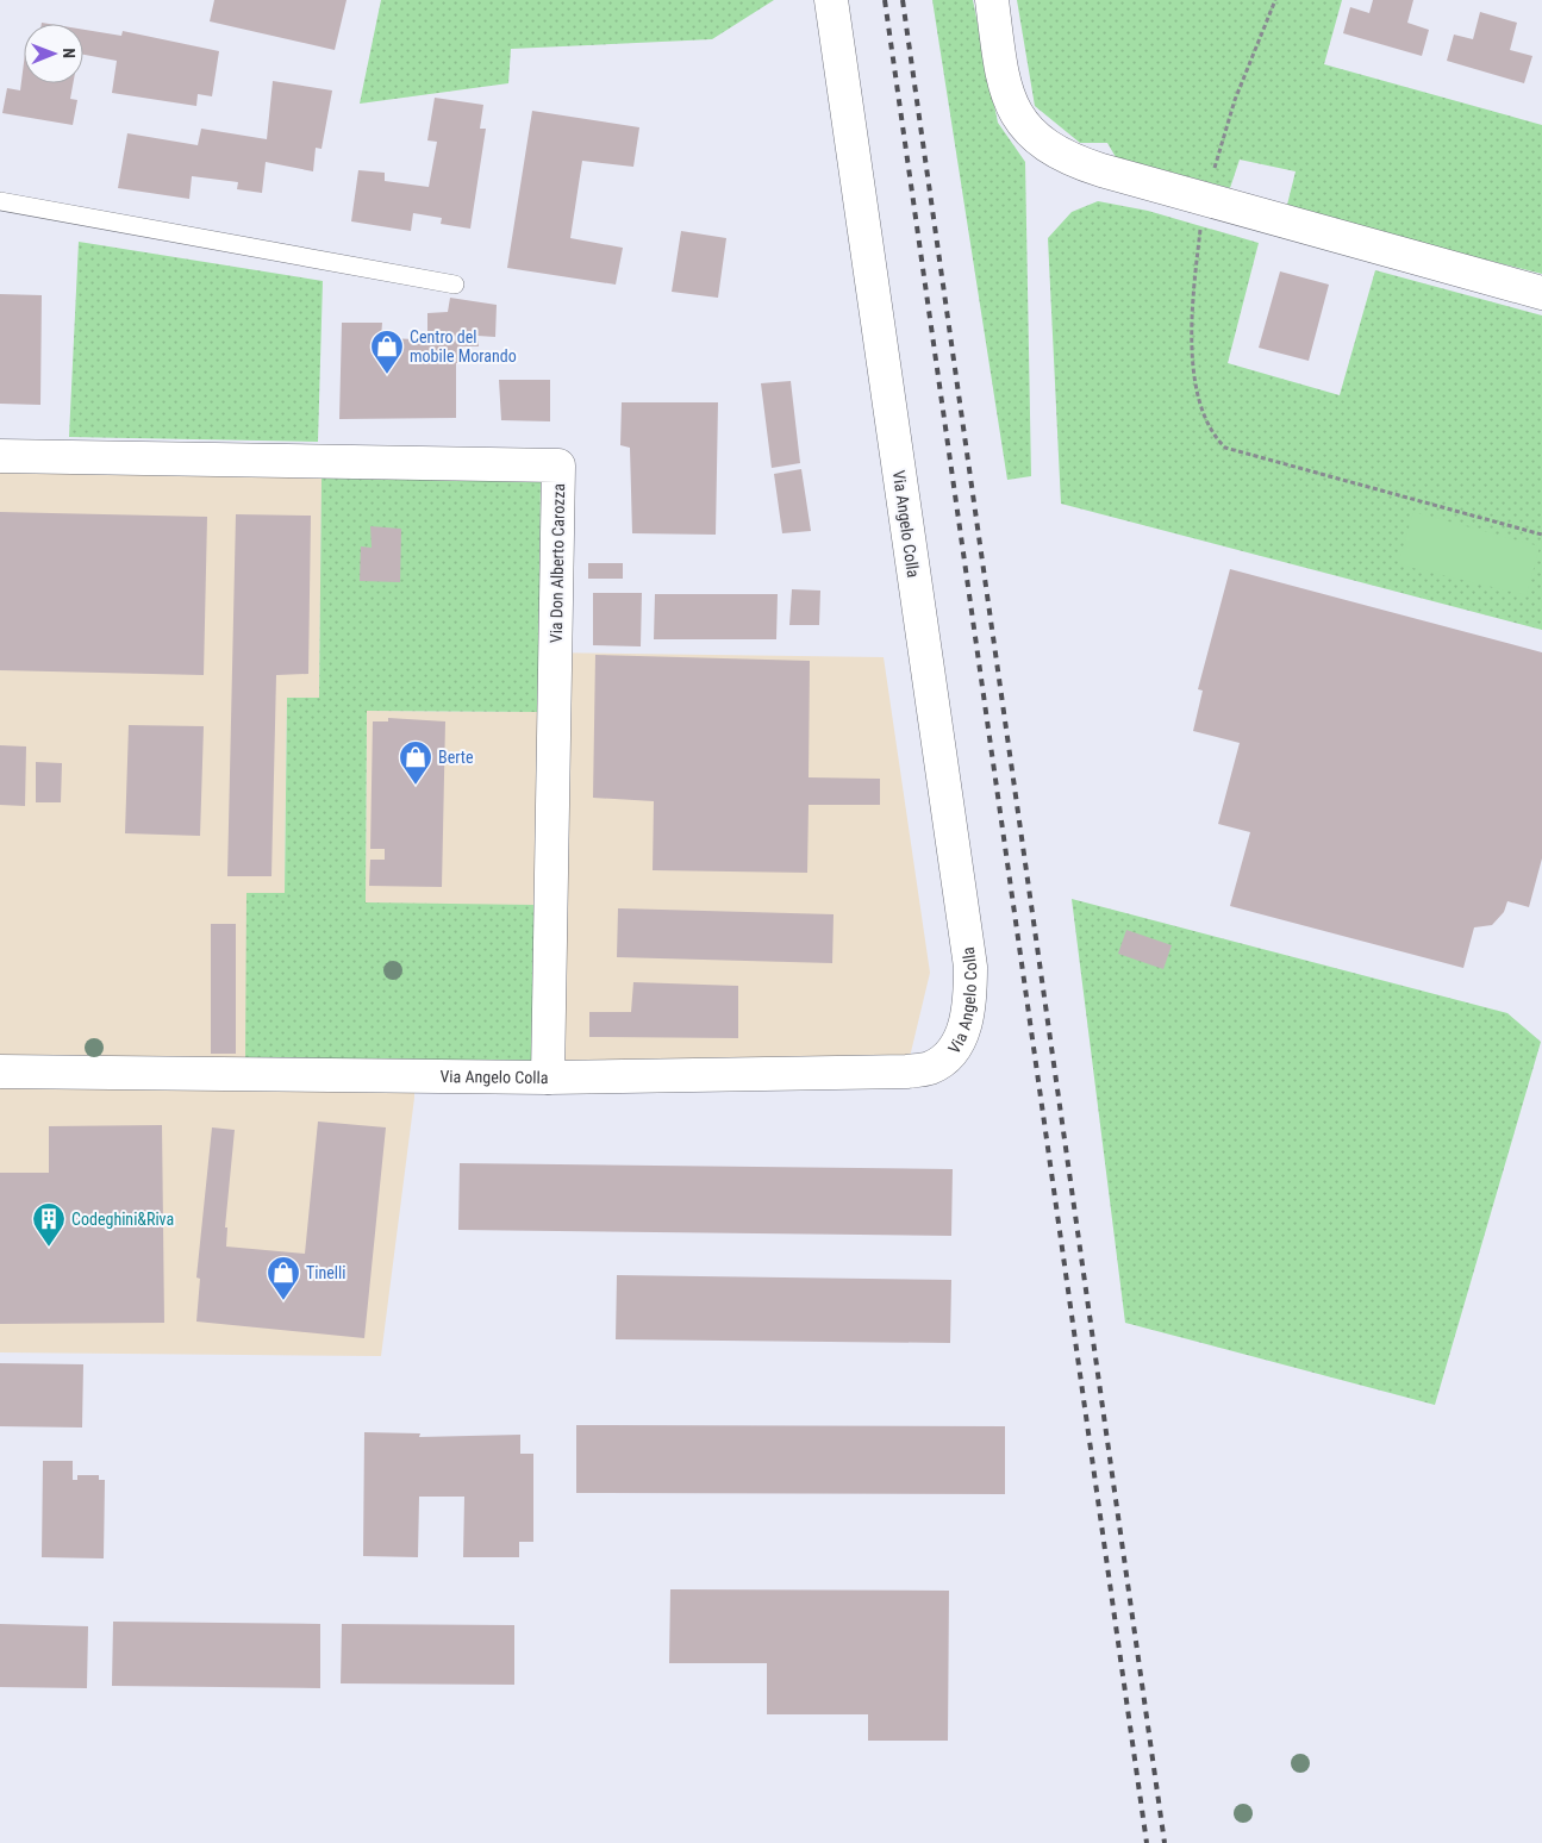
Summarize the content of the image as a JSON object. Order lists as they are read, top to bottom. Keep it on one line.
{"streets":{"street":["Via Angelo Colla","Via Don Alberto Carozza"]},"crossings":[["Via Angelo Colla","Via Don Alberto Carozza"]],"places":{"shop":["Centro del mobile Morando","Berte","Tinelli"],"building":["Codeghini&Riva"]},"north":"right"}
